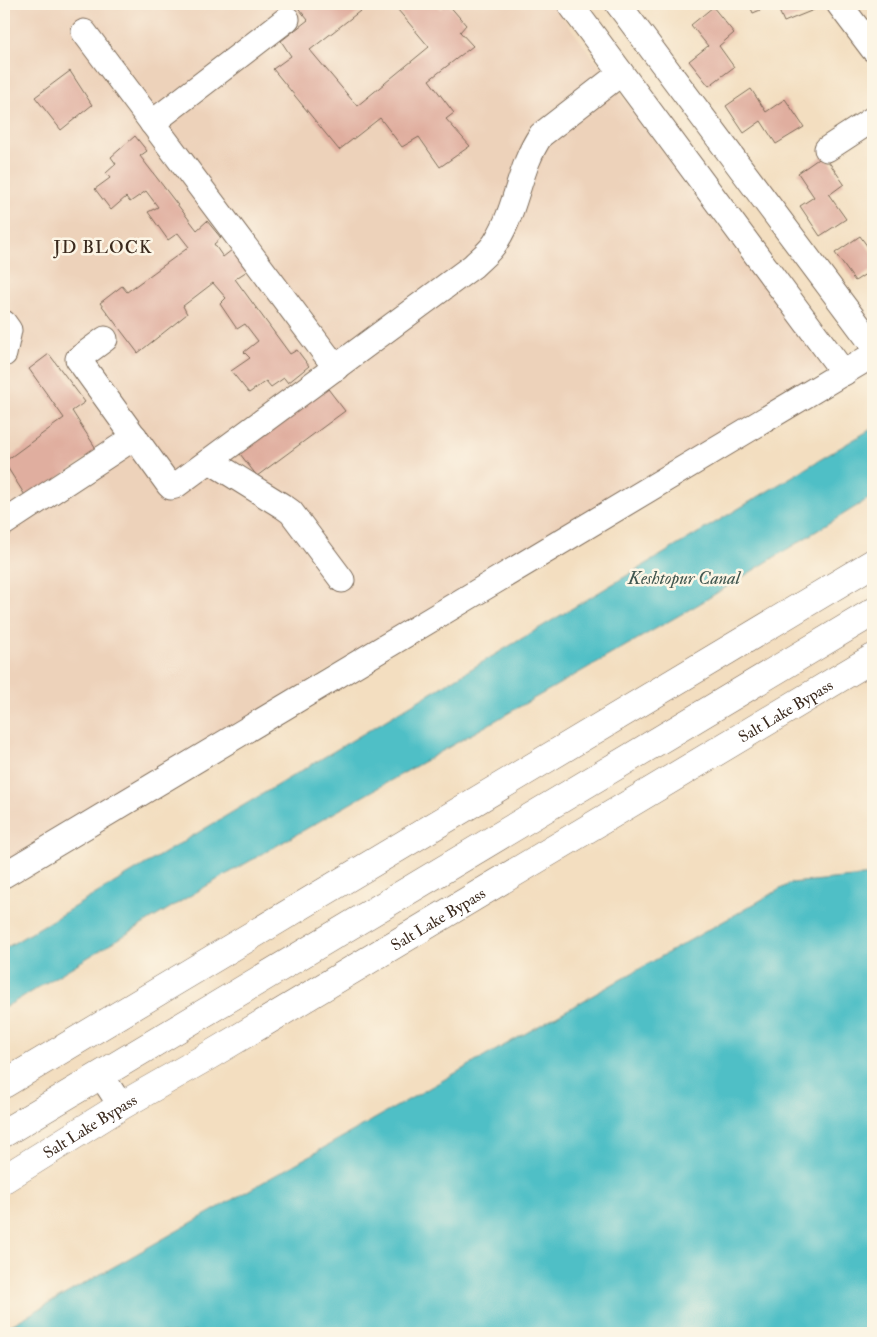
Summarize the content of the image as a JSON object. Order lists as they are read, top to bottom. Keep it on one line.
{"streets":{"main road":["Salt Lake Bypass"]},"districts":["JD BLOCK"],"water":["Keshtopur Canal"]}
